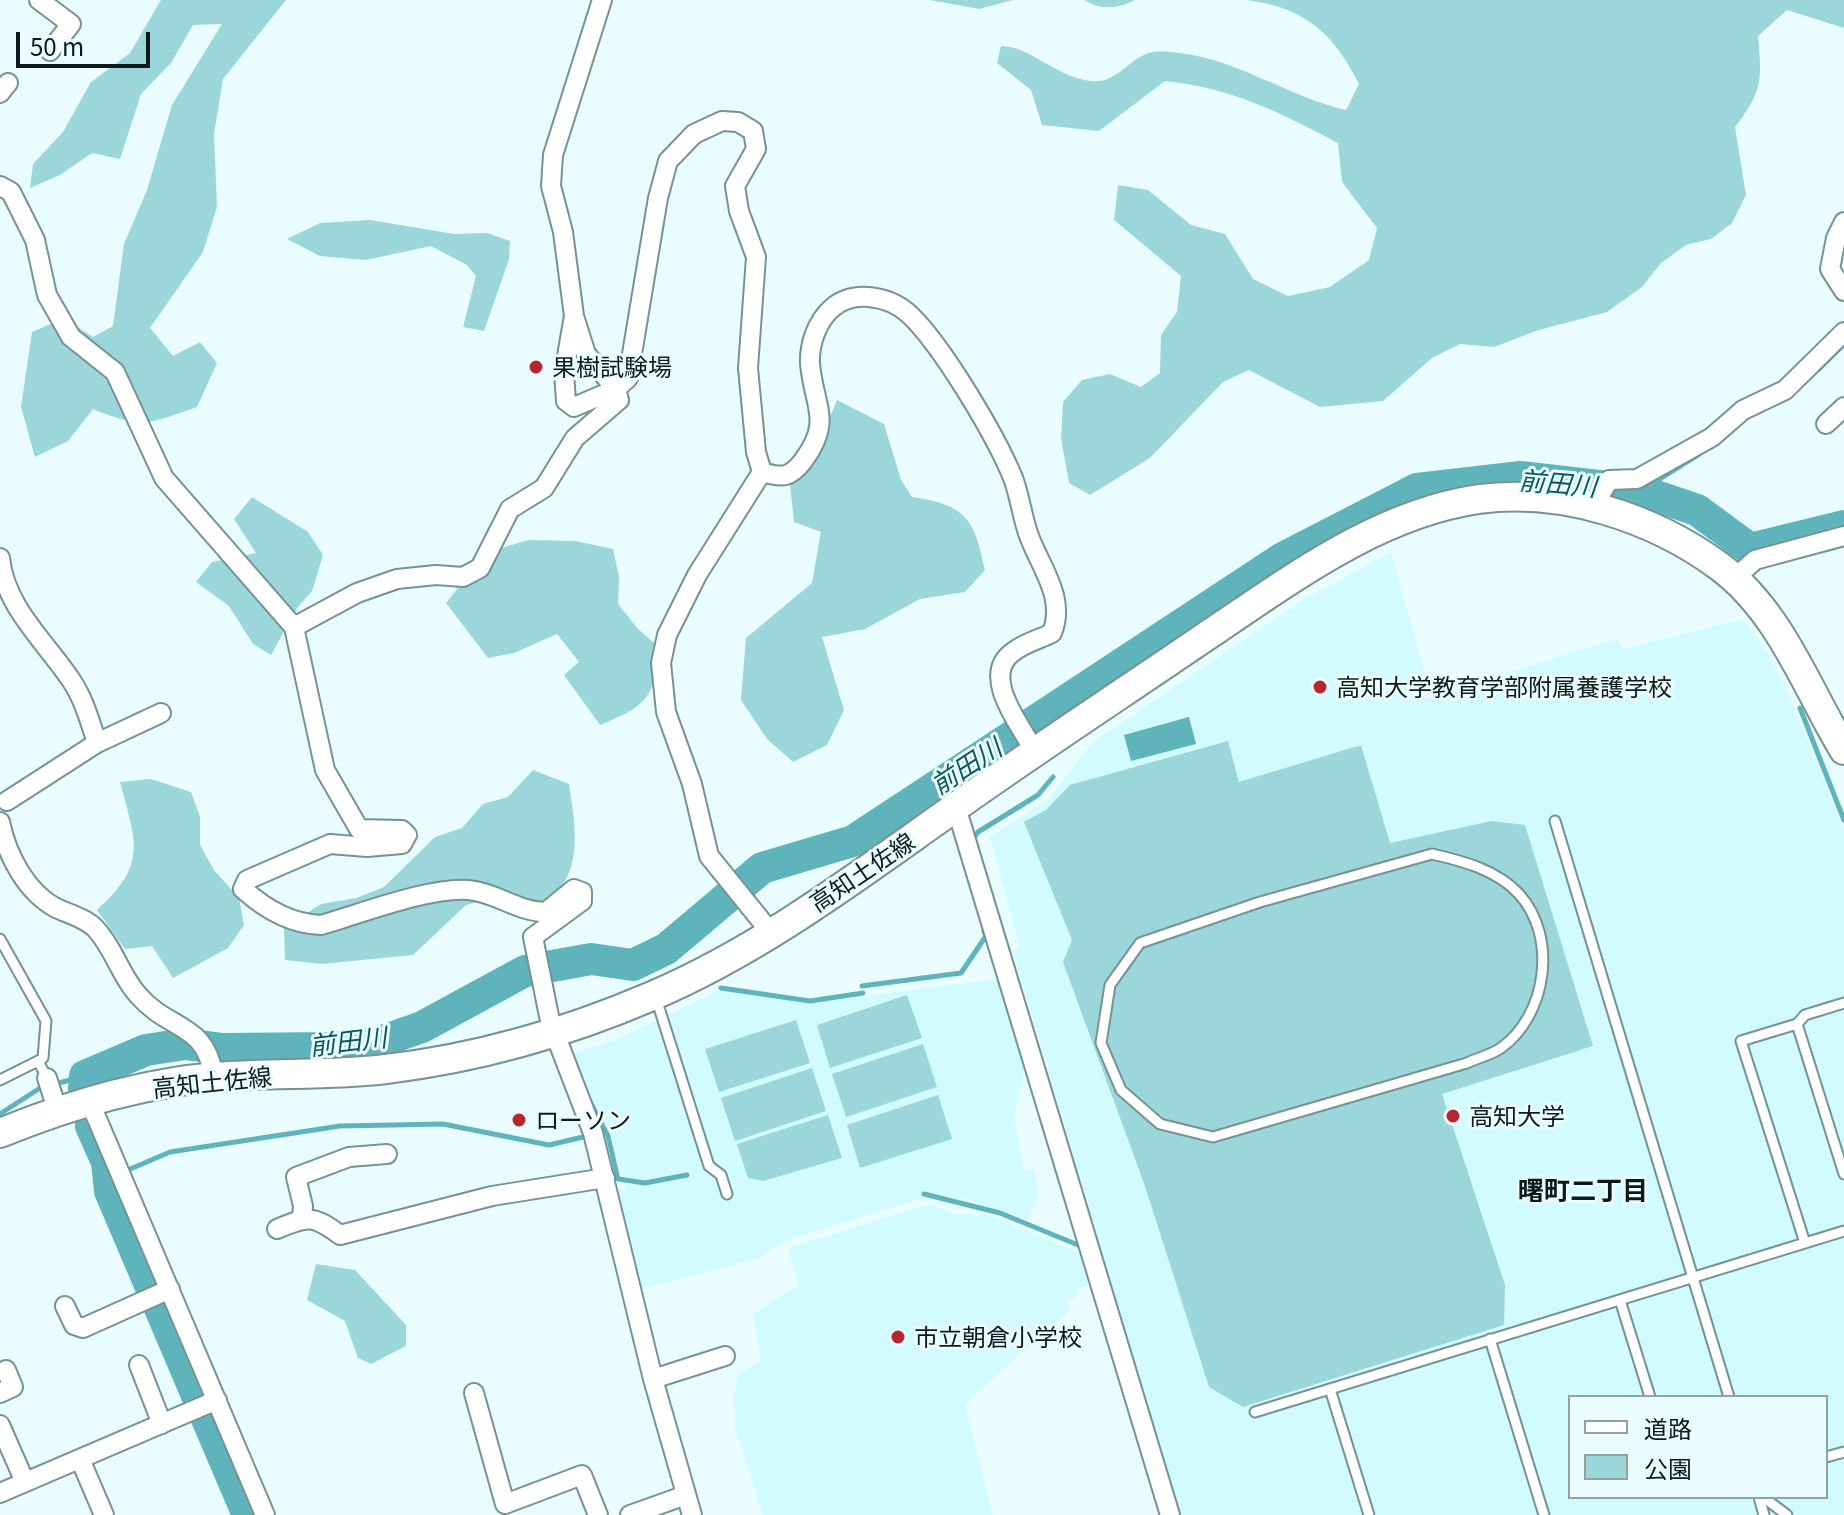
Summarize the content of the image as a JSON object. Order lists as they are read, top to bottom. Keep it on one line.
{"streets":{"main road":["高知土佐線"]},"districts":["曙町二丁目"],"water":["前田川"],"places":["果樹試験場","高知大学教育学部附属養護学校","高知大学","ローソン","市立朝倉小学校"],"legend":["道路","公園"],"scale_bar":"50 m"}
